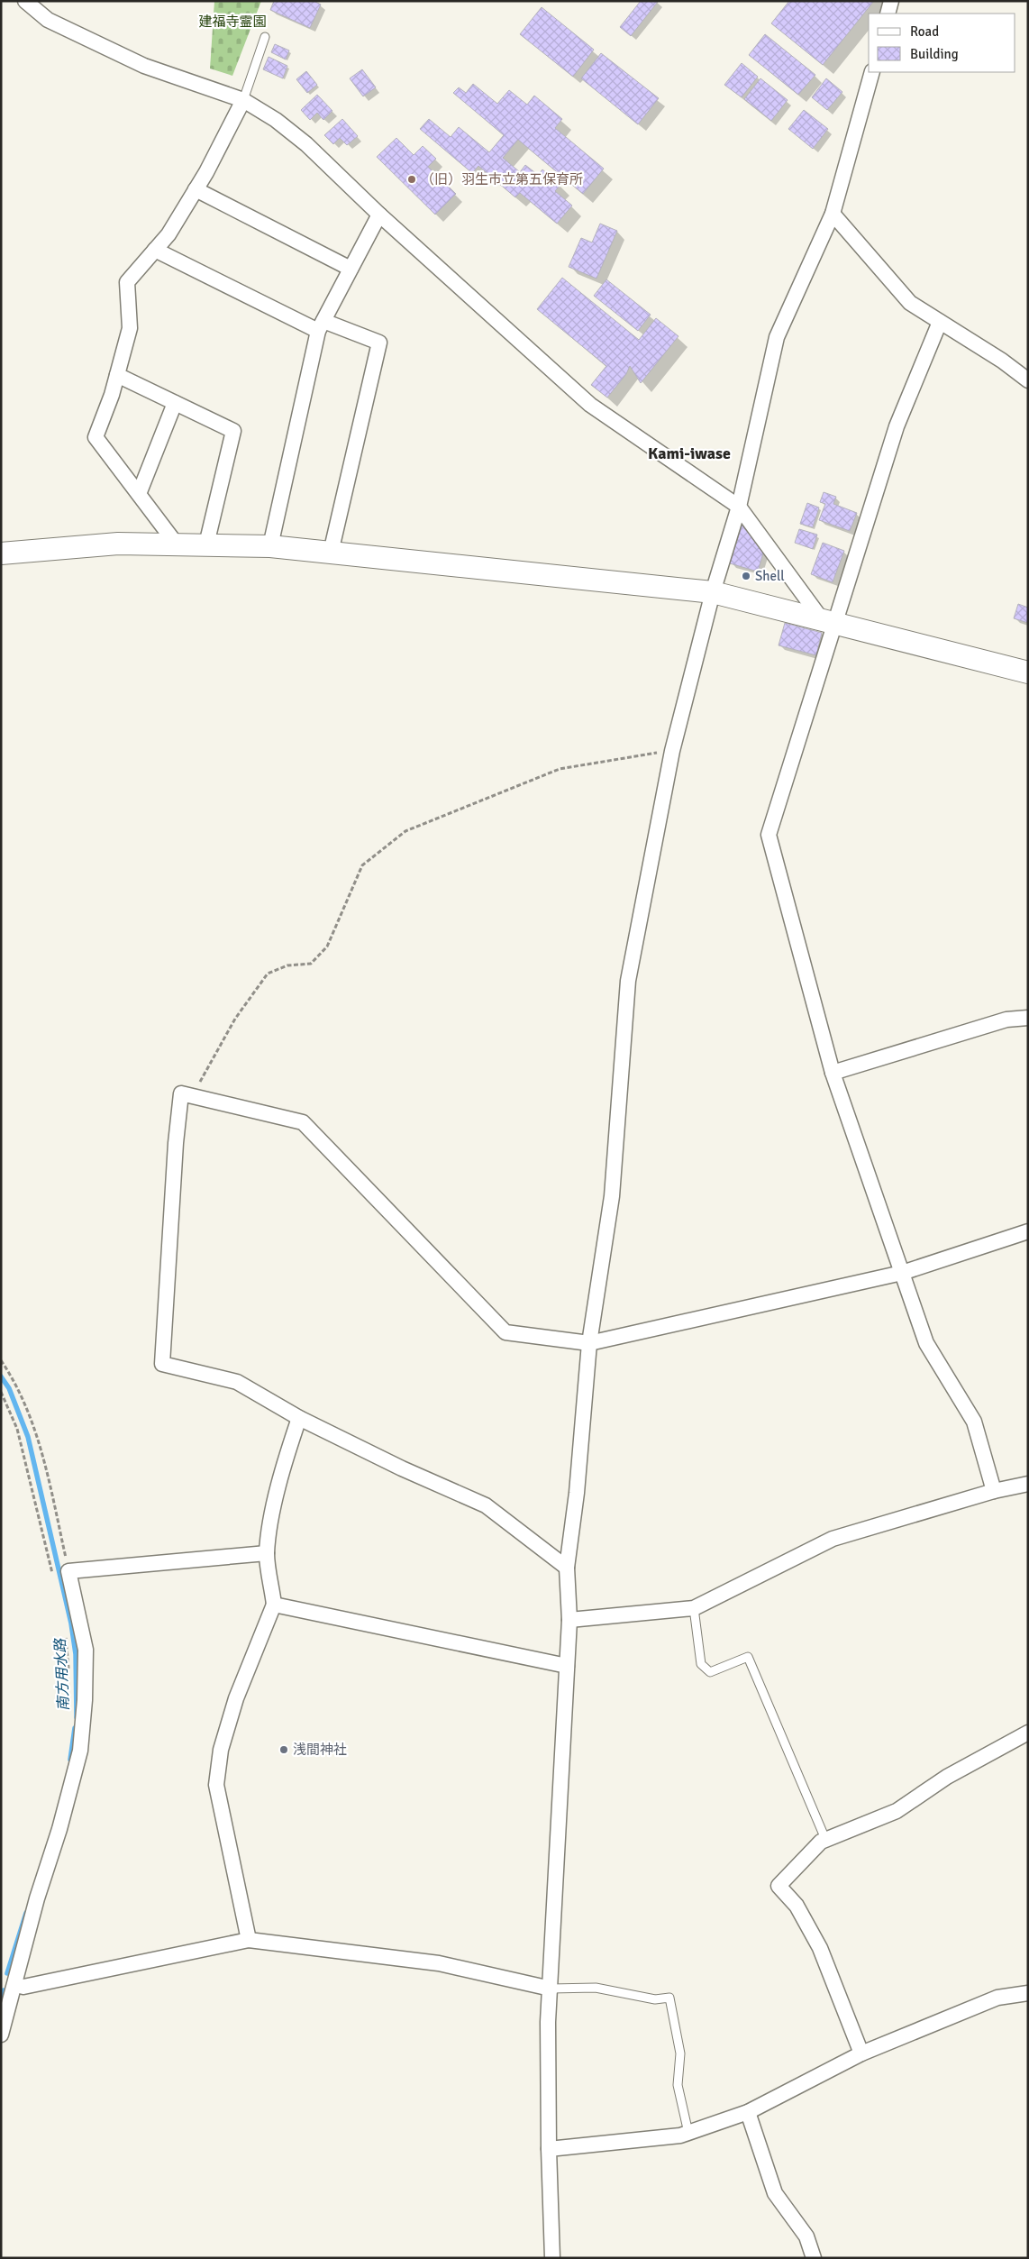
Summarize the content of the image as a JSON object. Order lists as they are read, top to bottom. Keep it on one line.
{"districts":["Kami-iwase"],"water":["南方用水路"],"parks":["建福寺霊園"],"places":["（旧）羽生市立第五保育所","Shell","浅間神社"],"legend":["Road","Building"]}
